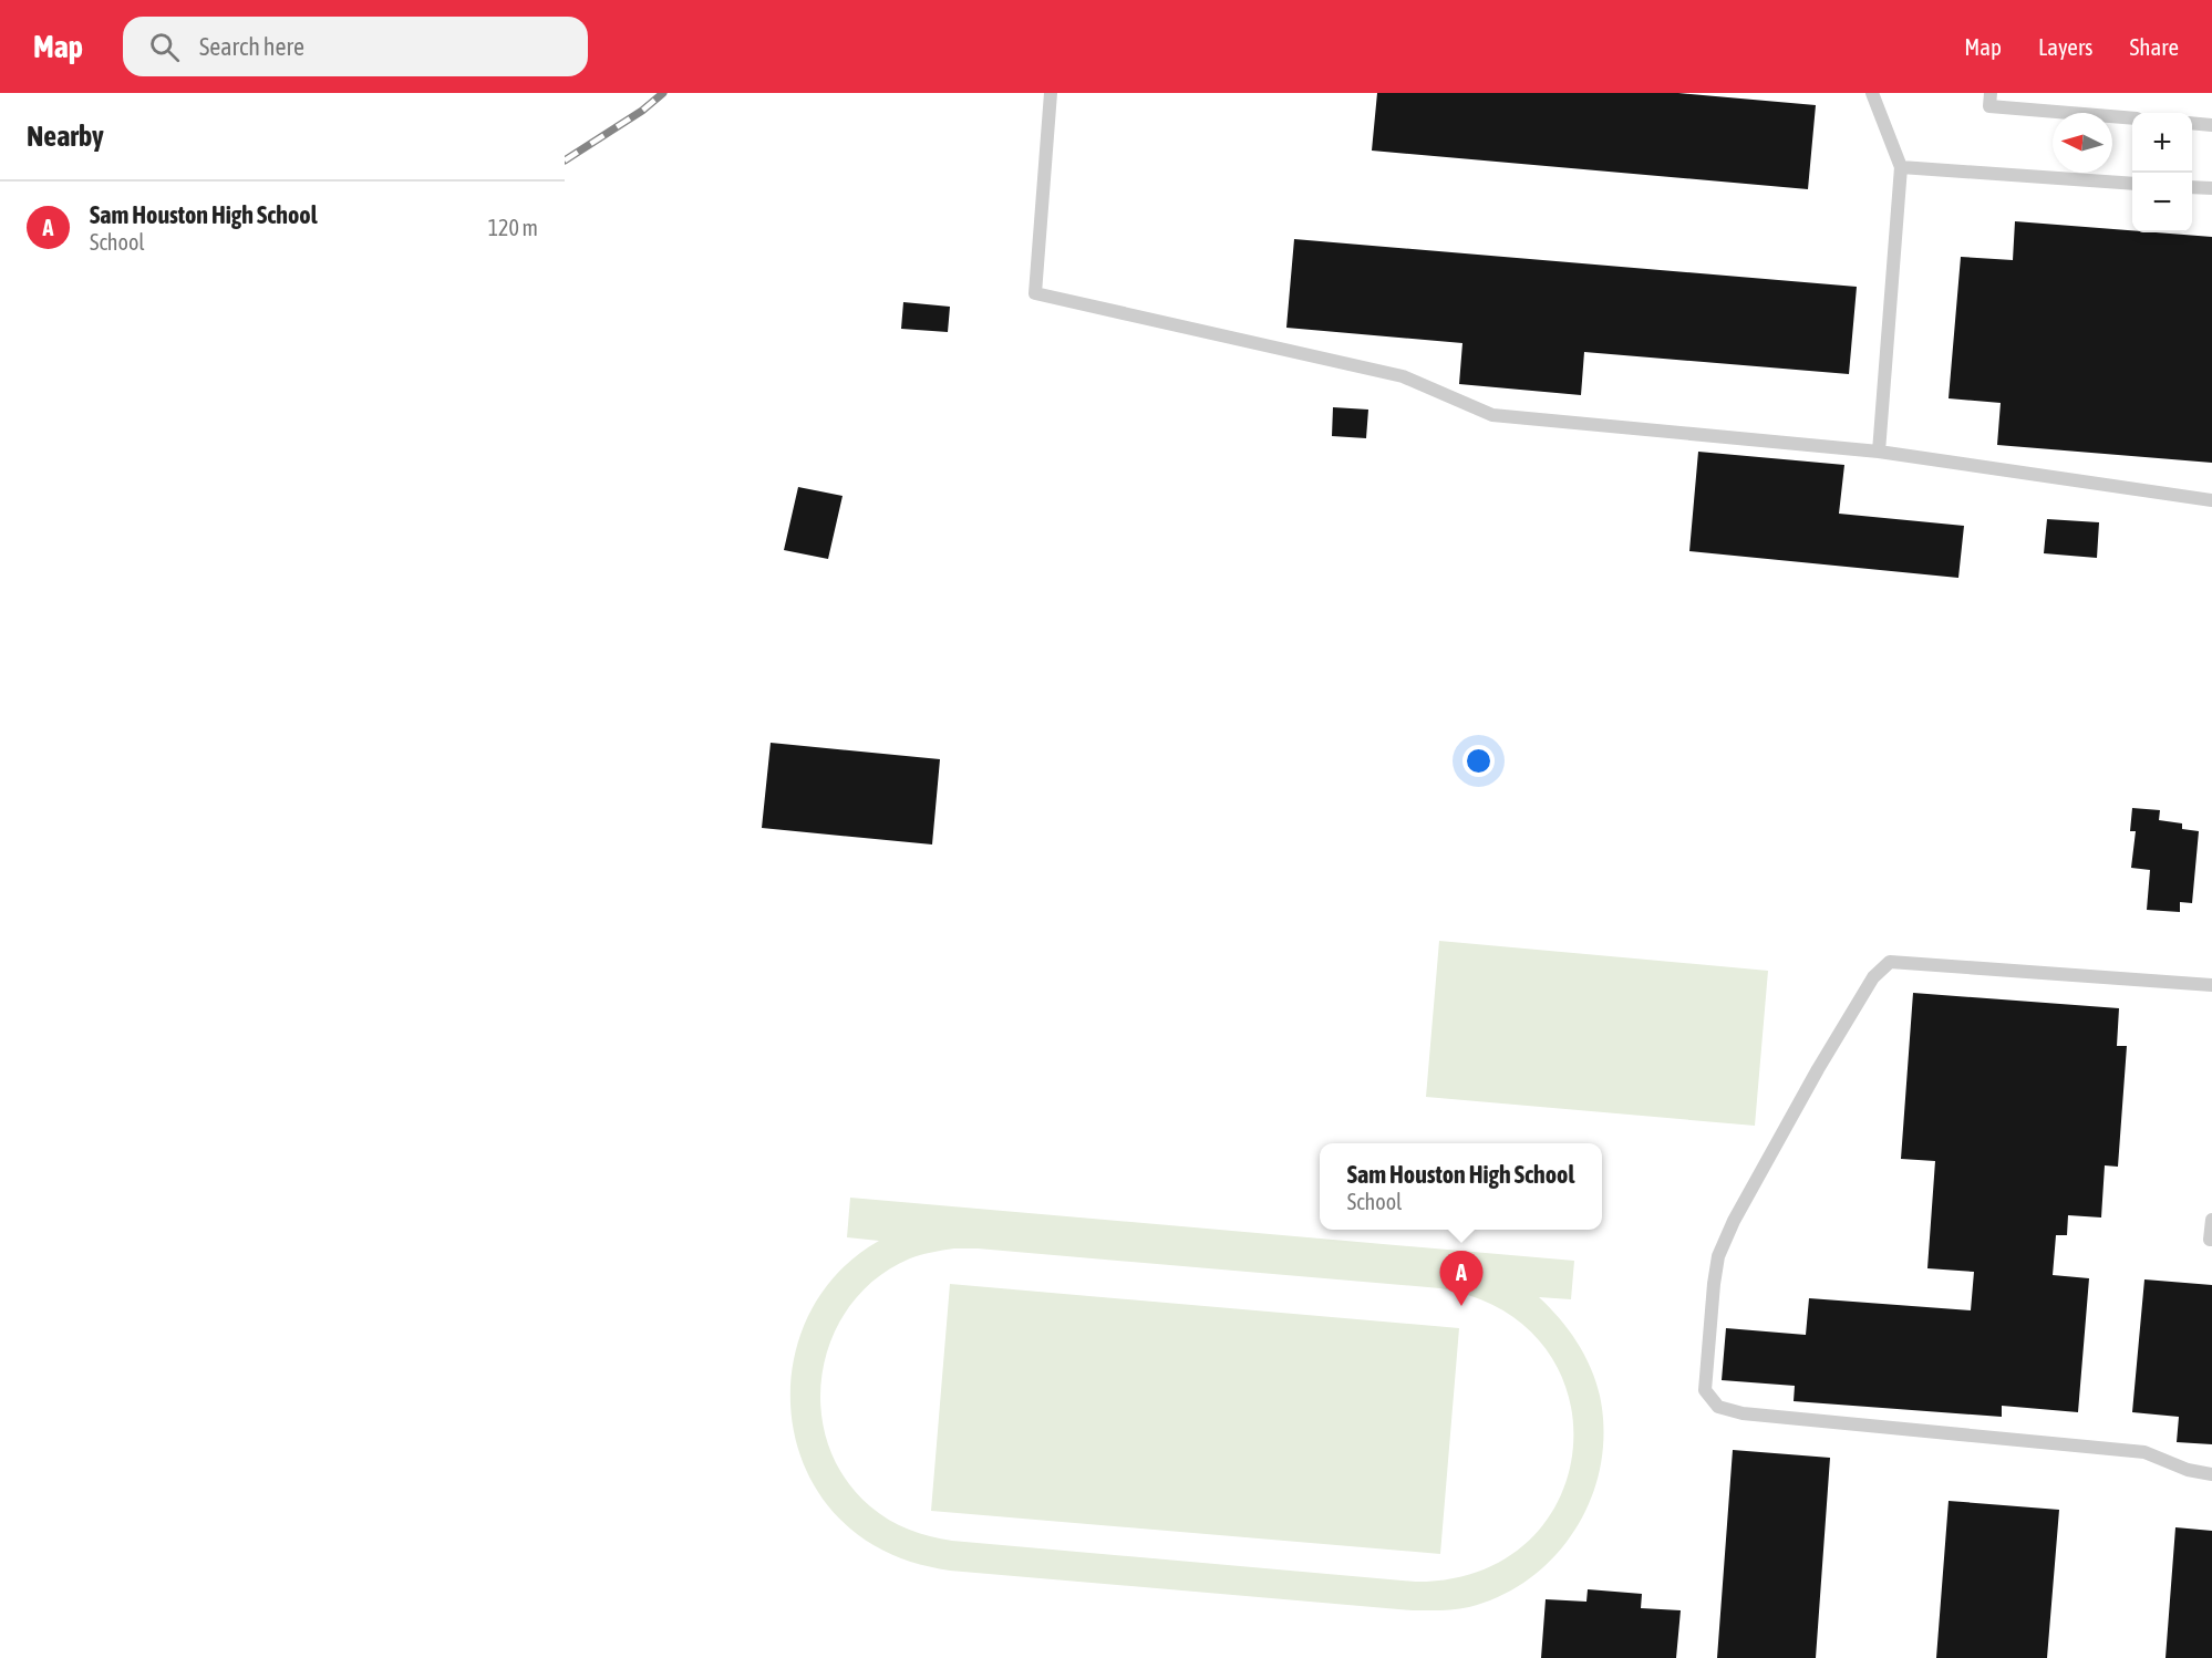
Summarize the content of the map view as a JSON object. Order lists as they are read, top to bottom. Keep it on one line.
{"north":"left","page":{"header":"Map","search":"Search here","nav":["Map","Layers","Share"],"heading":"Nearby","map_buttons":["+","−"],"list":[{"mark":"A","name":"Sam Houston High School","note":"School","value":"120 m"}],"popup":["Sam Houston High School","School"],"pins":"A"}}
